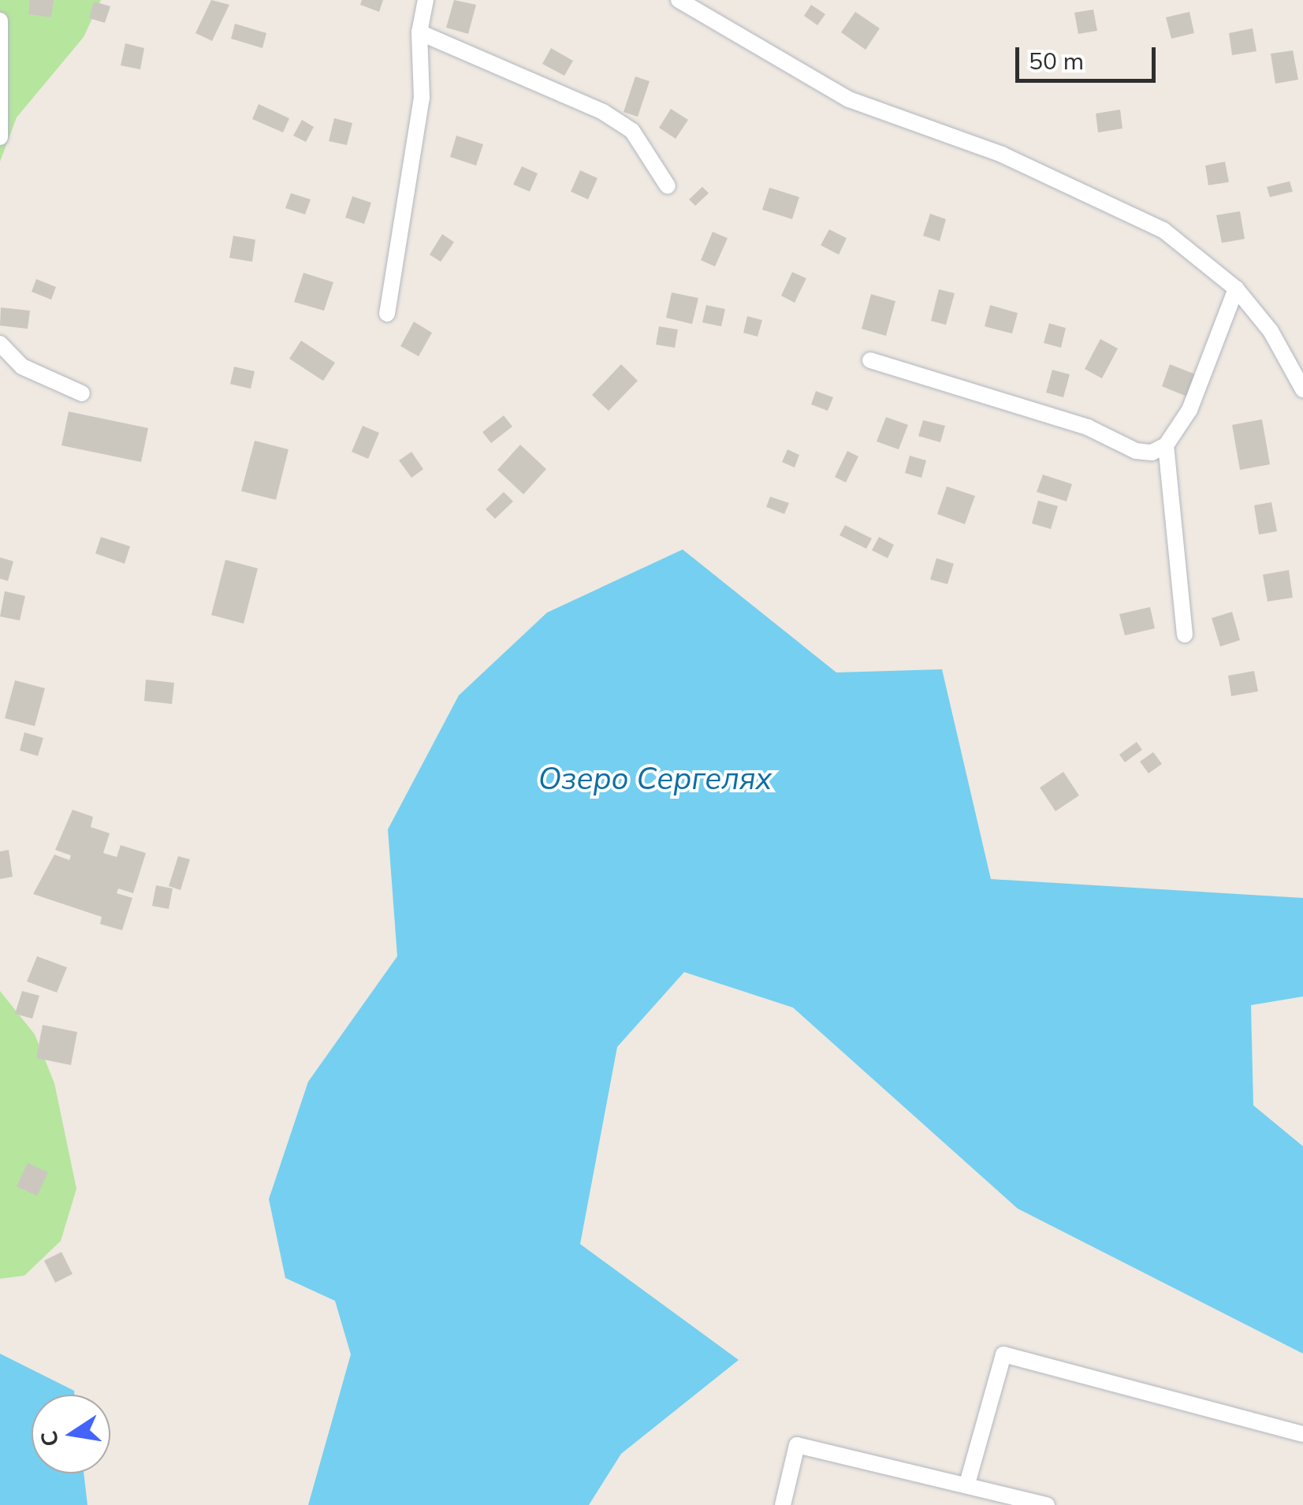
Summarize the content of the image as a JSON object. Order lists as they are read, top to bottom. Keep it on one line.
{"water":["Озеро Сергелях"],"scale_bar":"50 m","north":"left"}
